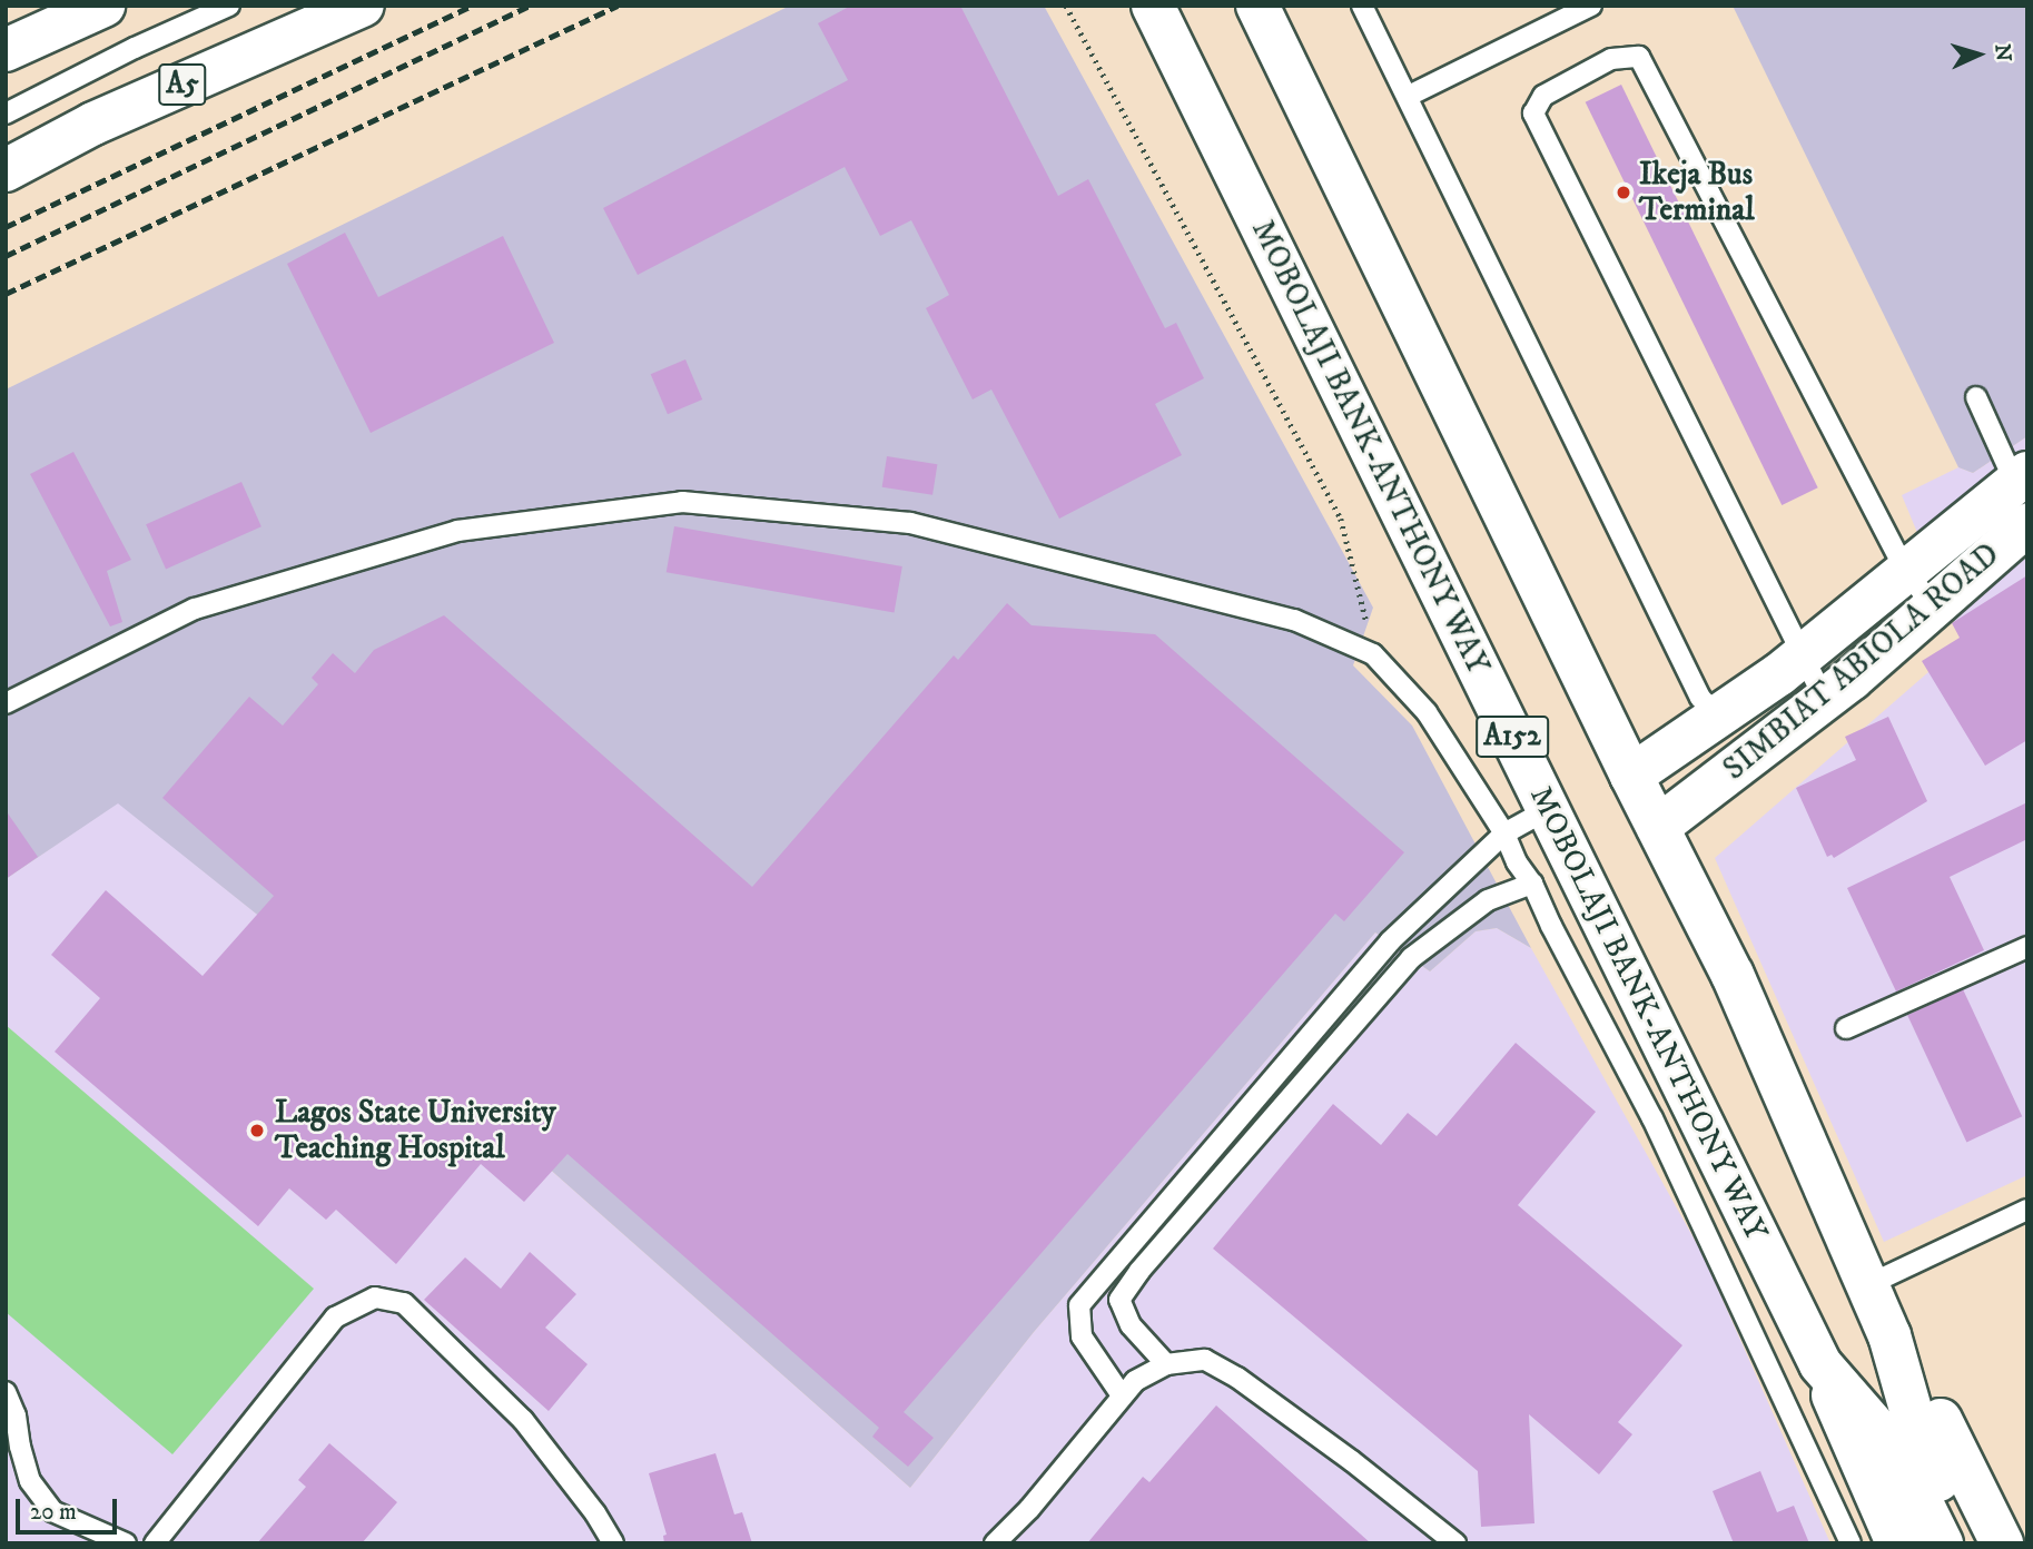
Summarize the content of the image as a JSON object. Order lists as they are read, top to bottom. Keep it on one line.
{"streets":{"main road":["A5","MOBOLAJI BANK-ANTHONY WAY","SIMBIAT ABIOLA ROAD","A152"]},"crossings":[["MOBOLAJI BANK-ANTHONY WAY","SIMBIAT ABIOLA ROAD"]],"places":["Ikeja Bus Terminal","Lagos State University Teaching Hospital"],"scale_bar":"20 m","north":"right"}
